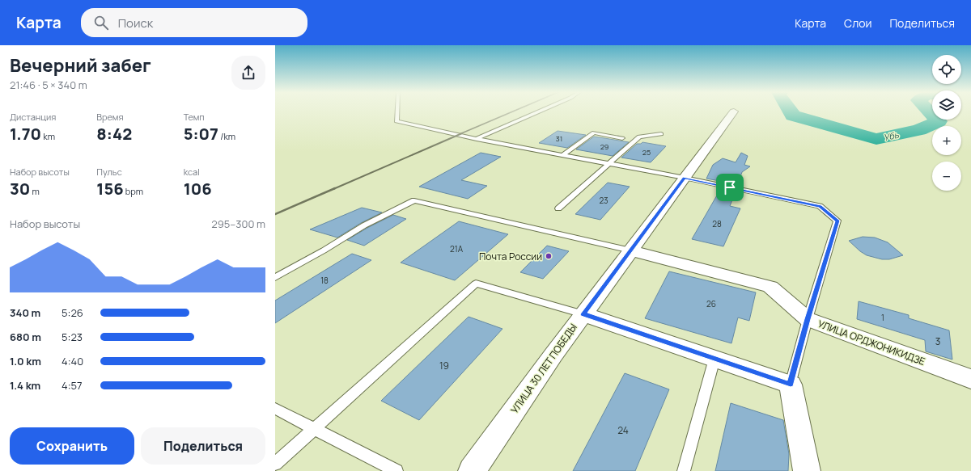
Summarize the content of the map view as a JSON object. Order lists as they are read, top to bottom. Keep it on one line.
{"streets":{"street":["УЛИЦА ОРДЖОНИКИДЗЕ","УЛИЦА 30 ЛЕТ ПОБЕДЫ"]},"crossings":[["УЛИЦА ОРДЖОНИКИДЗЕ","УЛИЦА 30 ЛЕТ ПОБЕДЫ"]],"water":["Убь"],"places":["Почта России"],"house_numbers":["31","29","25","23","28","21А","18","26","1","3","19","24"],"page":{"header":"Карта","search":"Поиск","nav":["Карта","Слои","Поделиться"],"heading":["Вечерний забег","21:46 · 5 × 340 m"],"map_buttons":["+","−"],"stats":[["Дистанция","1.70 km"],["Время","8:42"],["Темп","5:07 /km"],["Набор высоты","30 m"],["Пульс","156 bpm"],["kcal","106"]],"chart":["Набор высоты","295–300 m"],"list":[{"name":"340 m","note":"5:26"},{"name":"680 m","note":"5:23"},{"name":"1.0 km","note":"4:40"},{"name":"1.4 km","note":"4:57"}],"buttons":["Сохранить","Поделиться"]}}
